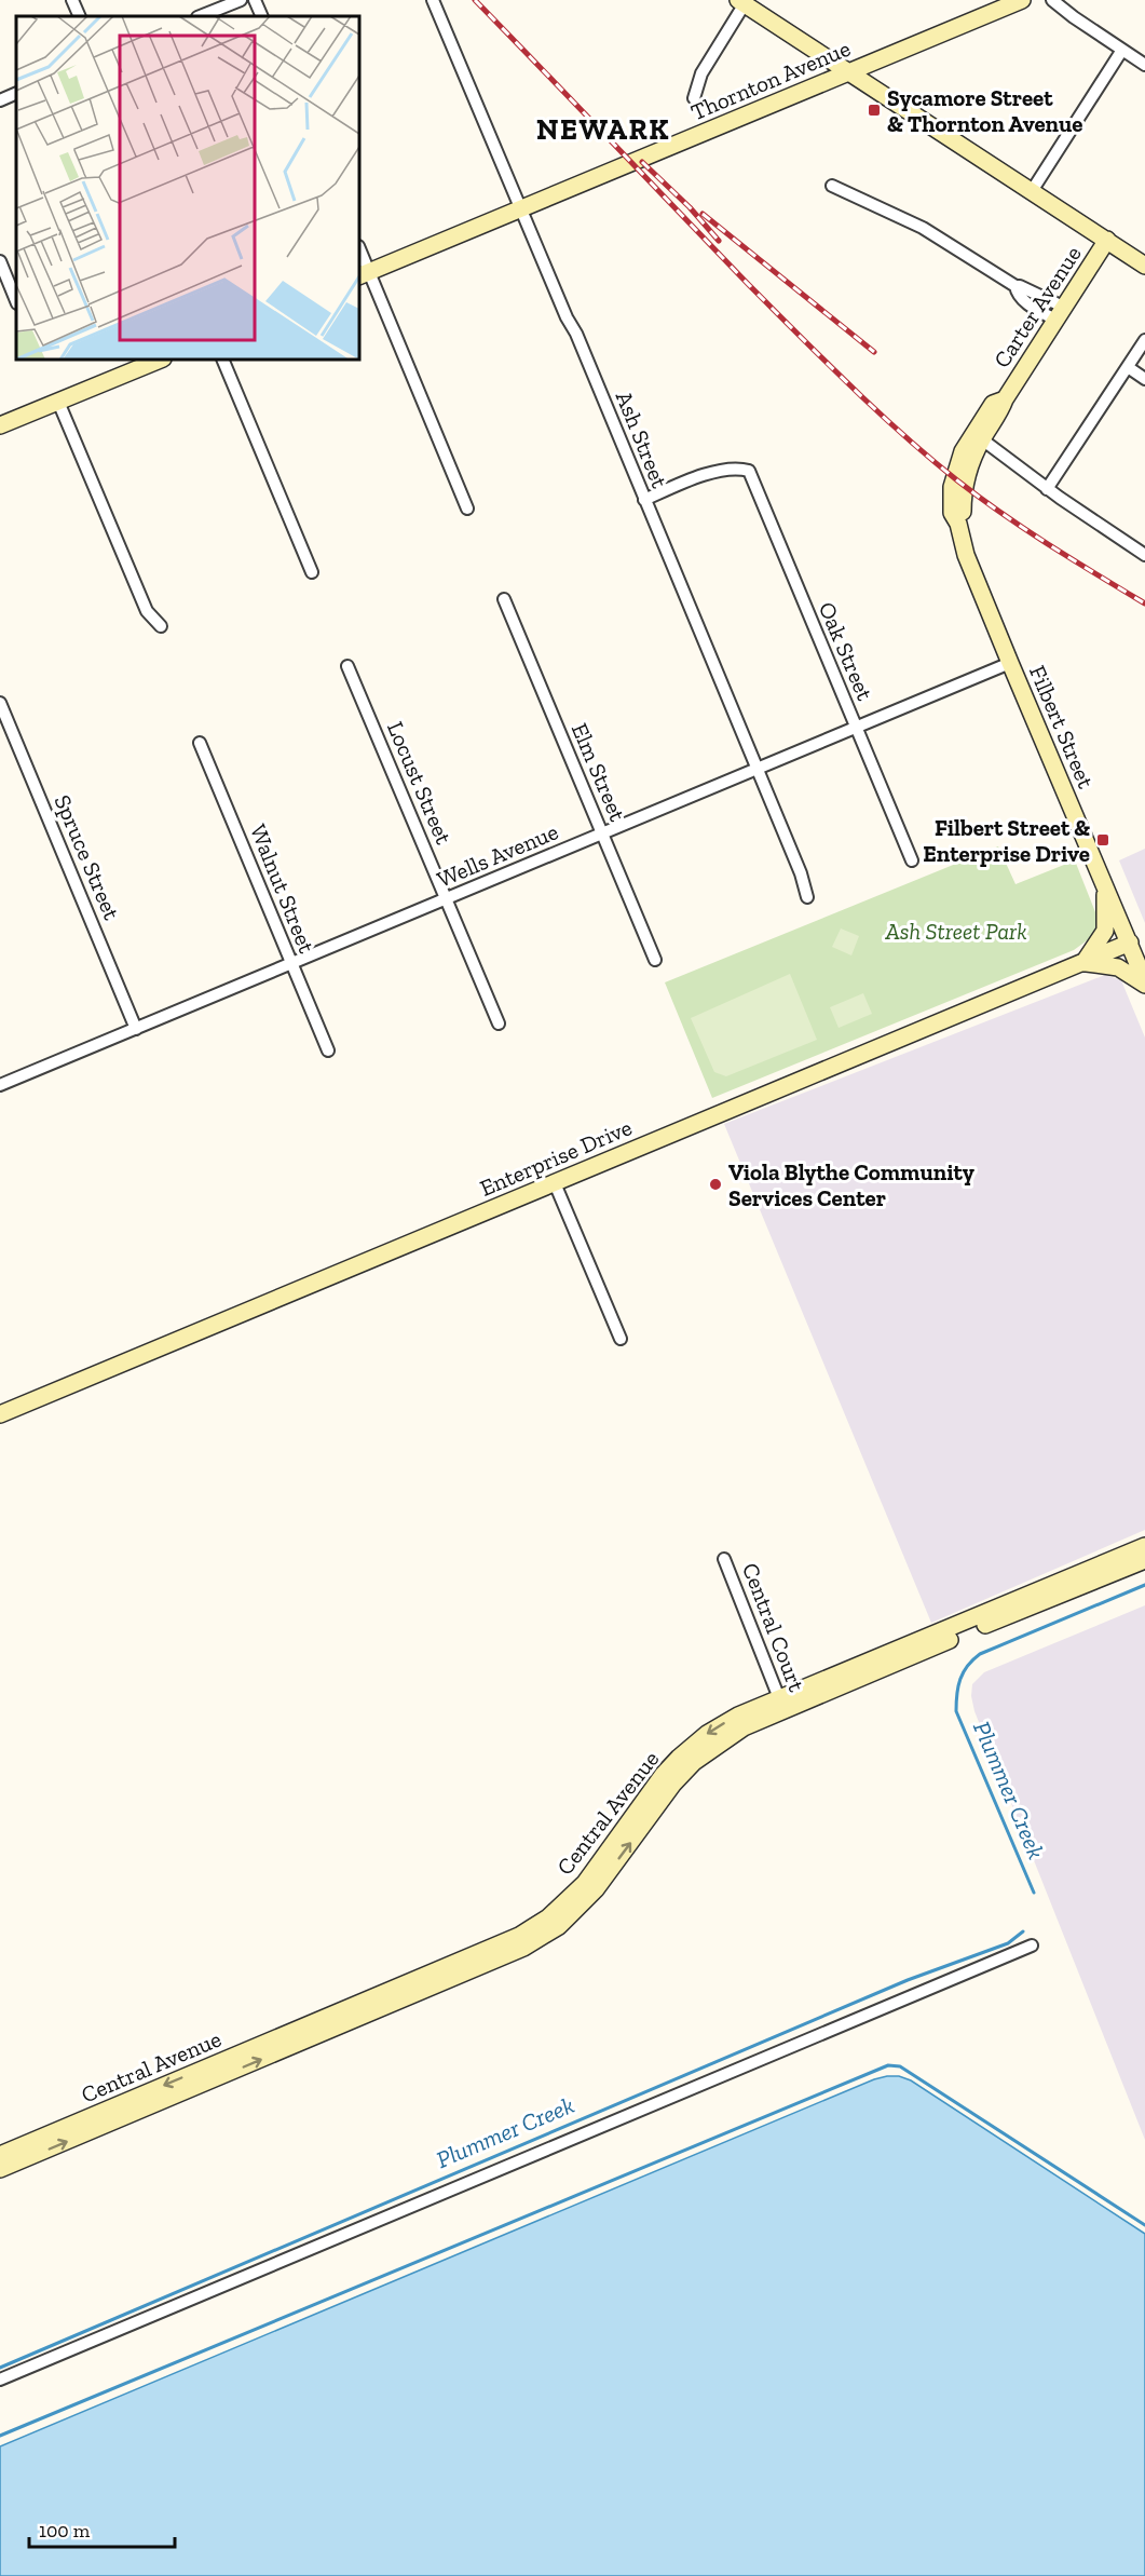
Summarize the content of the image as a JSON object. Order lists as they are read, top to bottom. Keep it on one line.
{"streets":{"street":["Thornton Avenue","Carter Avenue","Ash Street","Oak Street","Filbert Street","Elm Street","Locust Street","Wells Avenue","Spruce Street","Walnut Street","Enterprise Drive","Central Court","Central Avenue"]},"crossings":[["Thornton Avenue","Ash Street"],["Carter Avenue","Filbert Street"],["Ash Street","Oak Street"],["Ash Street","Wells Avenue"],["Oak Street","Wells Avenue"],["Filbert Street","Wells Avenue"],["Filbert Street","Enterprise Drive"],["Elm Street","Wells Avenue"],["Locust Street","Wells Avenue"],["Wells Avenue","Spruce Street"],["Wells Avenue","Walnut Street"],["Central Court","Central Avenue"]],"districts":["NEWARK"],"water":["Plummer Creek"],"parks":["Ash Street Park"],"places":{"transit":["Sycamore Street & Thornton Avenue","Filbert Street & Enterprise Drive"],"other":["Viola Blythe Community Services Center"]},"scale_bar":"100 m"}
